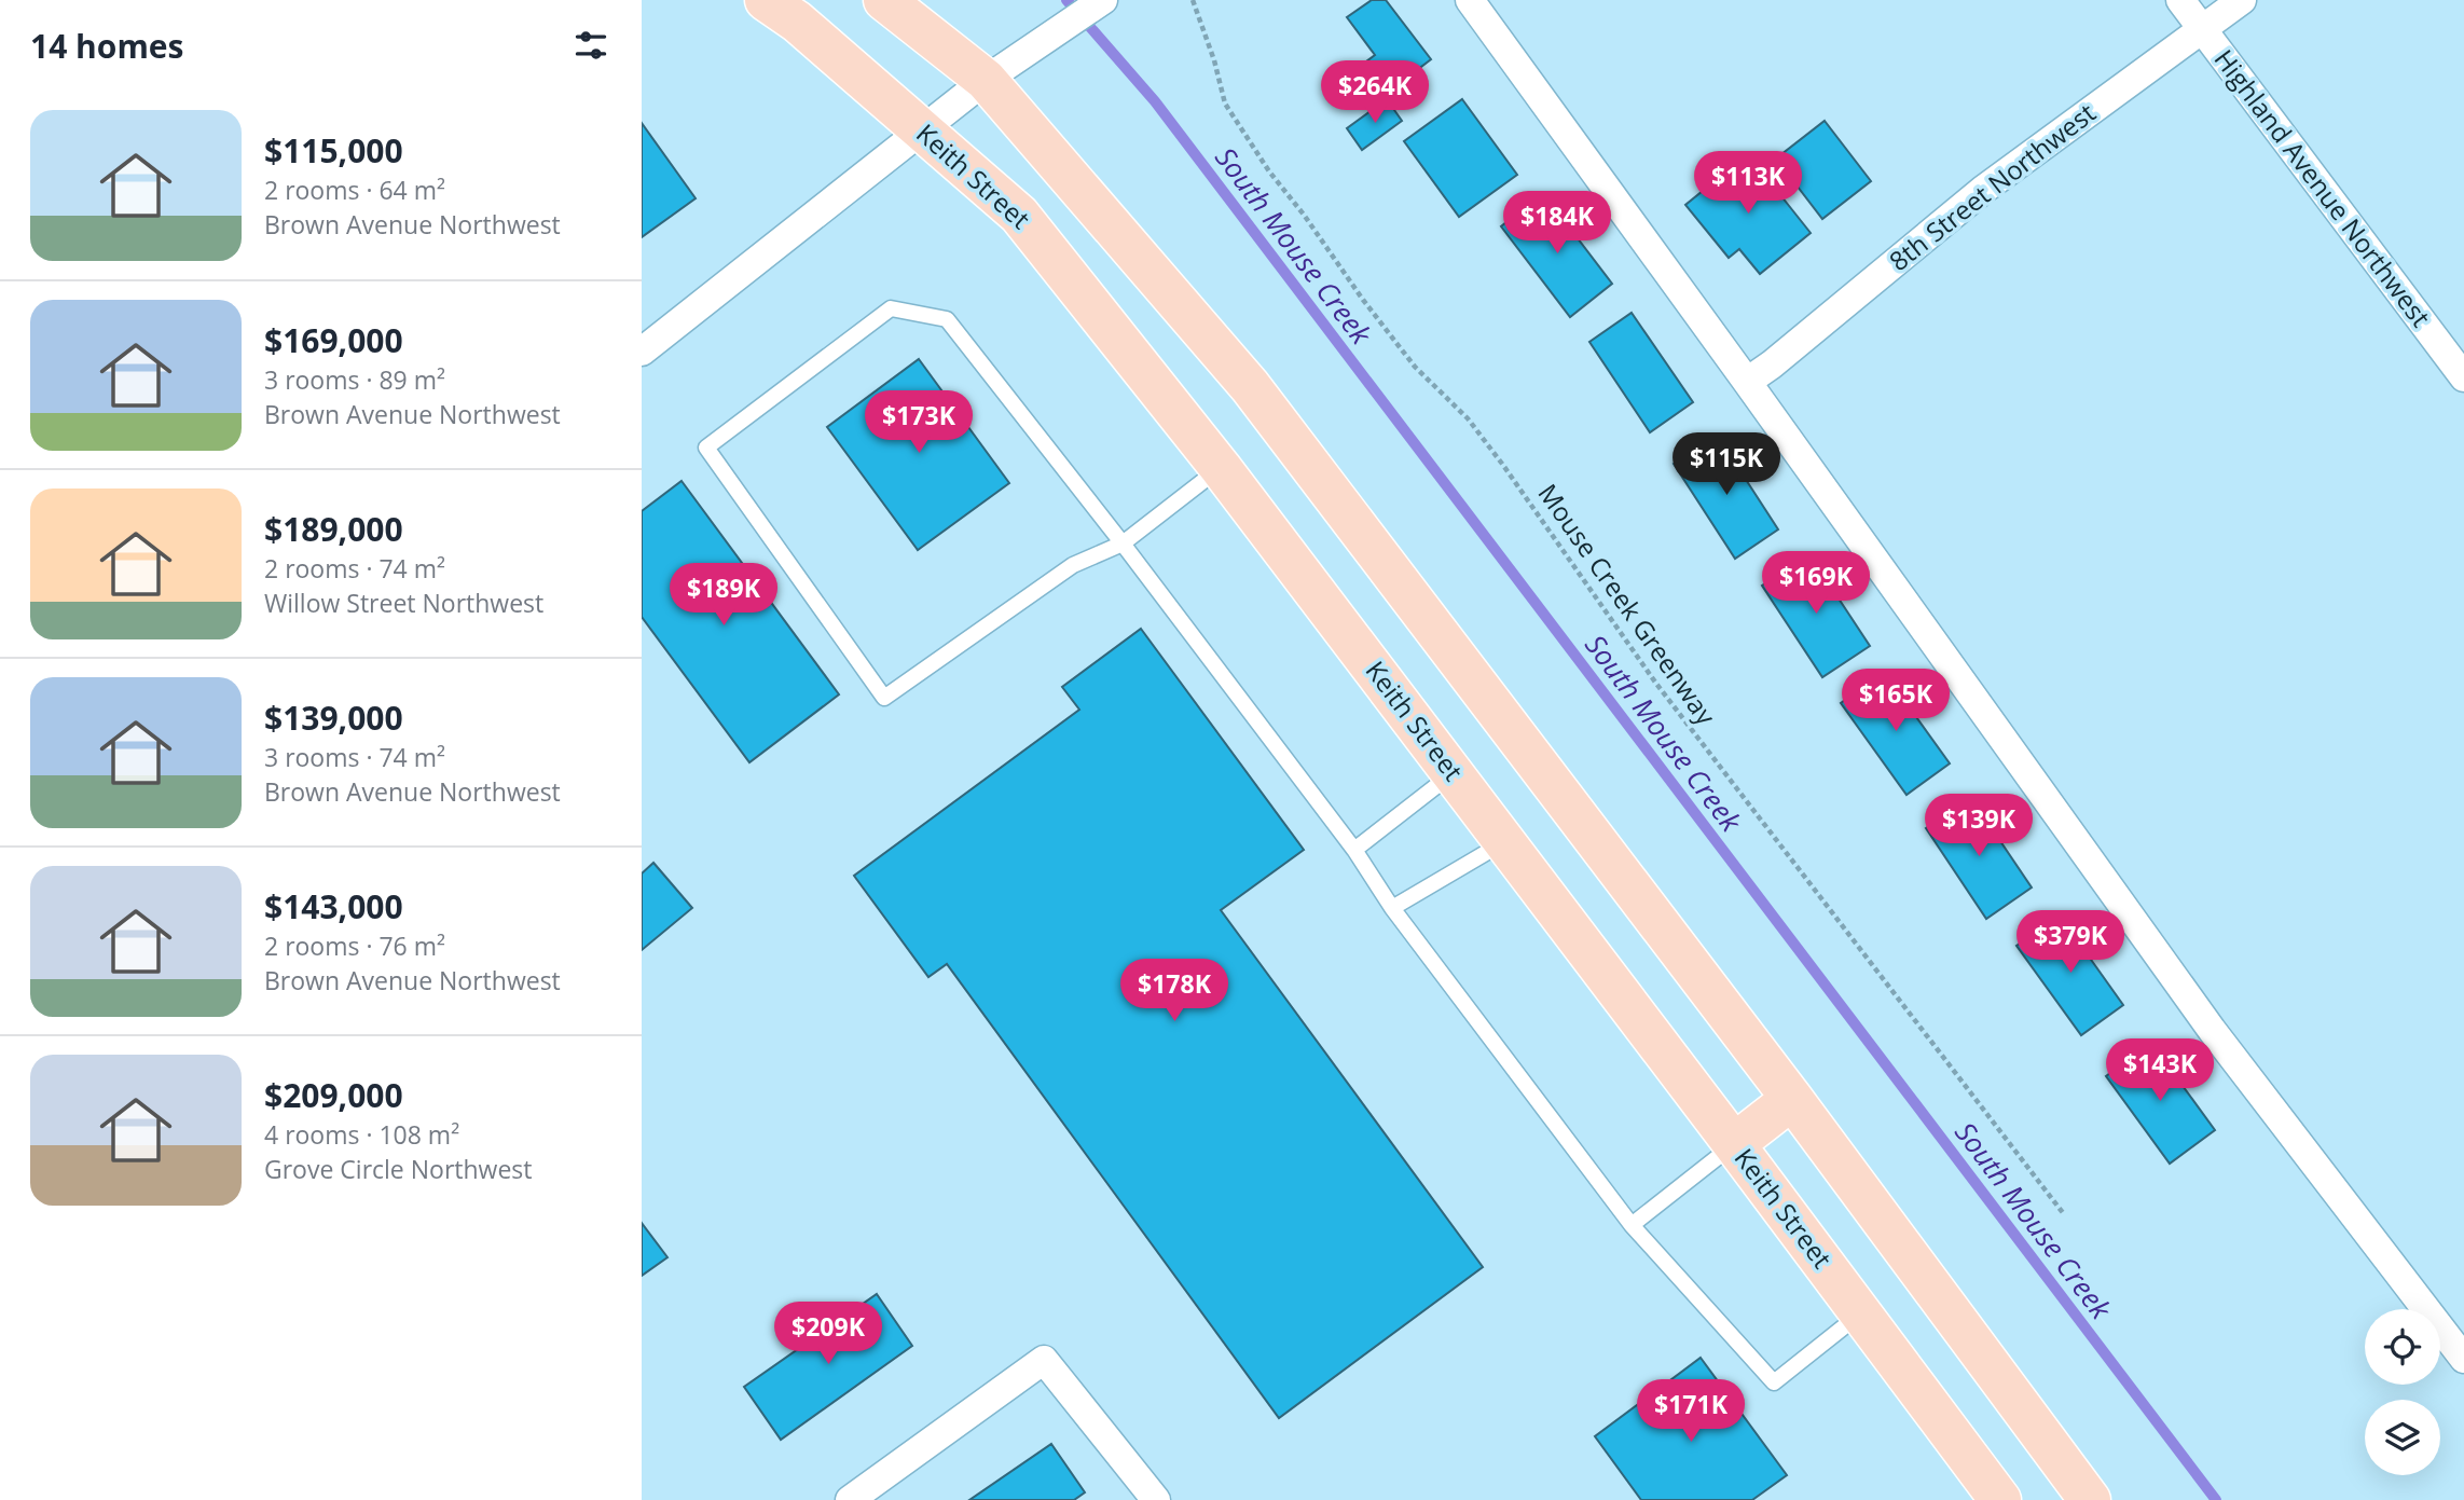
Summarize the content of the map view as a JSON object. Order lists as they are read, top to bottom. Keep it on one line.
{"streets":{"main road":["Keith Street"],"street":["8th Street Northwest","Highland Avenue Northwest"],"path":["Mouse Creek Greenway"]},"crossings":[["8th Street Northwest","Highland Avenue Northwest"]],"water":["South Mouse Creek"],"page":{"heading":"14 homes","price":["$264K","$113K","$184K","$173K","$115K","$169K","$189K","$165K","$139K","$379K","$178K","$143K","$209K","$171K"],"list":[{"name":"$115,000","note":"2 rooms · 64 m² · Brown Avenue Northwest"},{"name":"$169,000","note":"3 rooms · 89 m² · Brown Avenue Northwest"},{"name":"$189,000","note":"2 rooms · 74 m² · Willow Street Northwest"},{"name":"$139,000","note":"3 rooms · 74 m² · Brown Avenue Northwest"},{"name":"$143,000","note":"2 rooms · 76 m² · Brown Avenue Northwest"},{"name":"$209,000","note":"4 rooms · 108 m² · Grove Circle Northwest"}]}}
